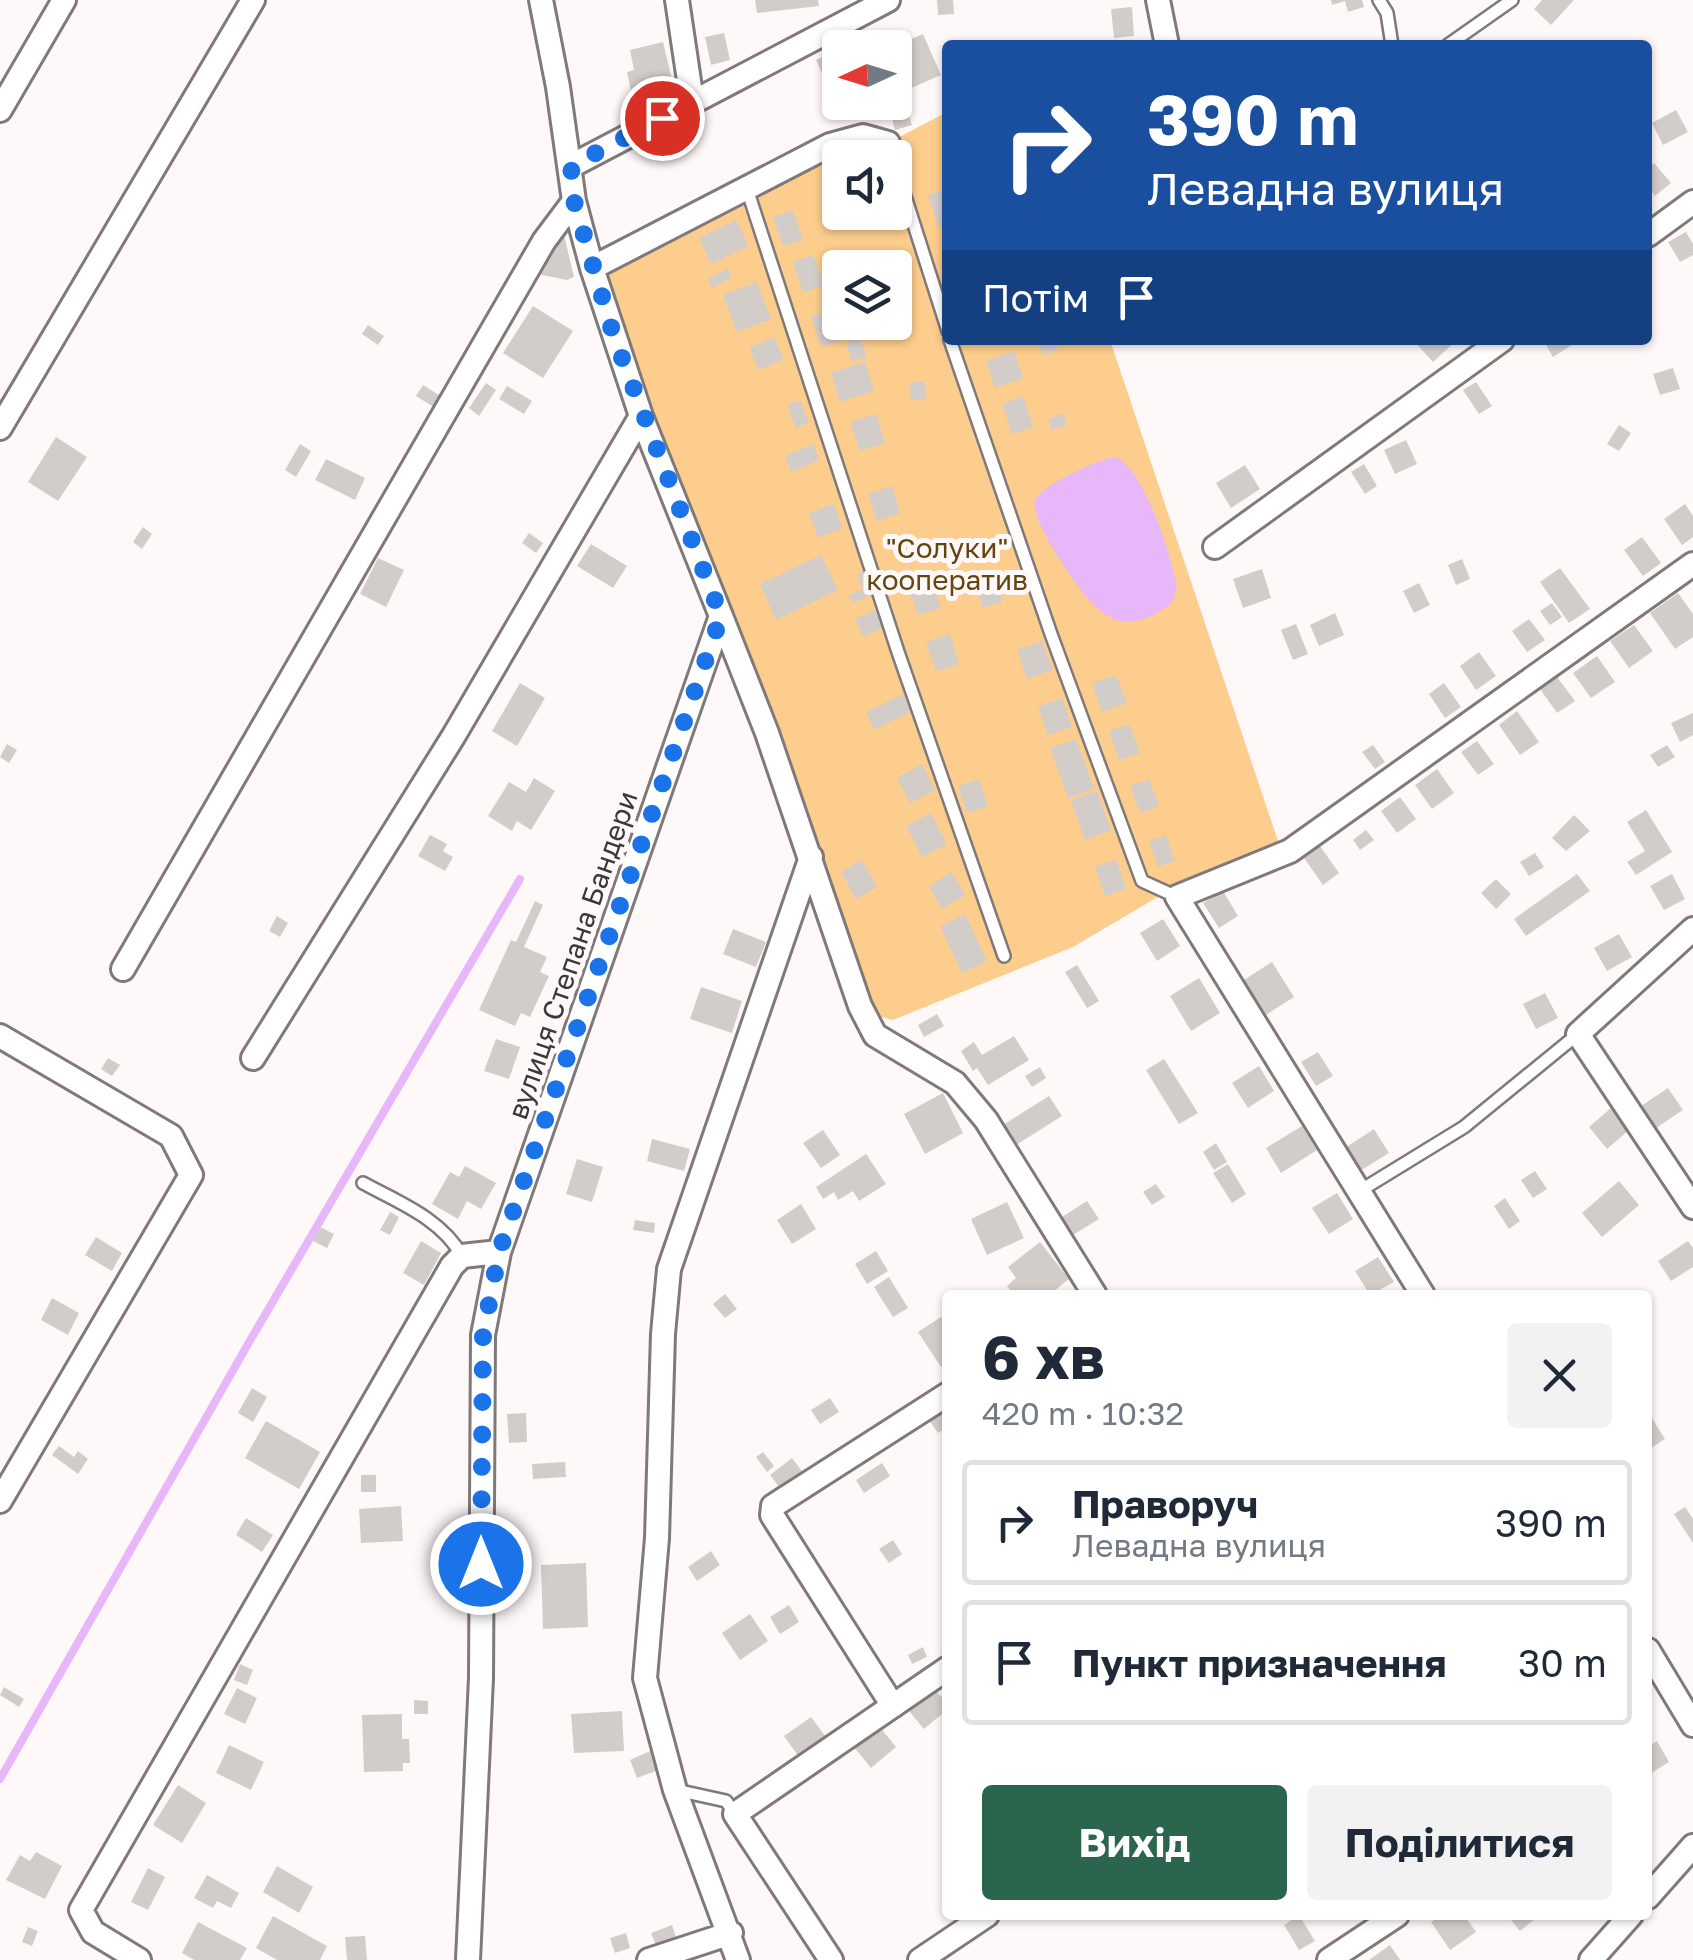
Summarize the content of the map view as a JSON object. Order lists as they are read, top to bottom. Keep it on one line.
{"streets":{"street":["вулиця Степана Бандери"]},"parks":["\"Солуки\" кооператив"],"north":"left","page":{"turn":["390 m","Левадна вулиця"],"then":"Потім","heading":["6 хв","420 m · 10:32"],"list":[{"name":"Праворуч","note":"Левадна вулиця","value":"390 m"},{"name":"Пункт призначення","value":"30 m"}],"buttons":["Вихід","Поділитися"]}}
